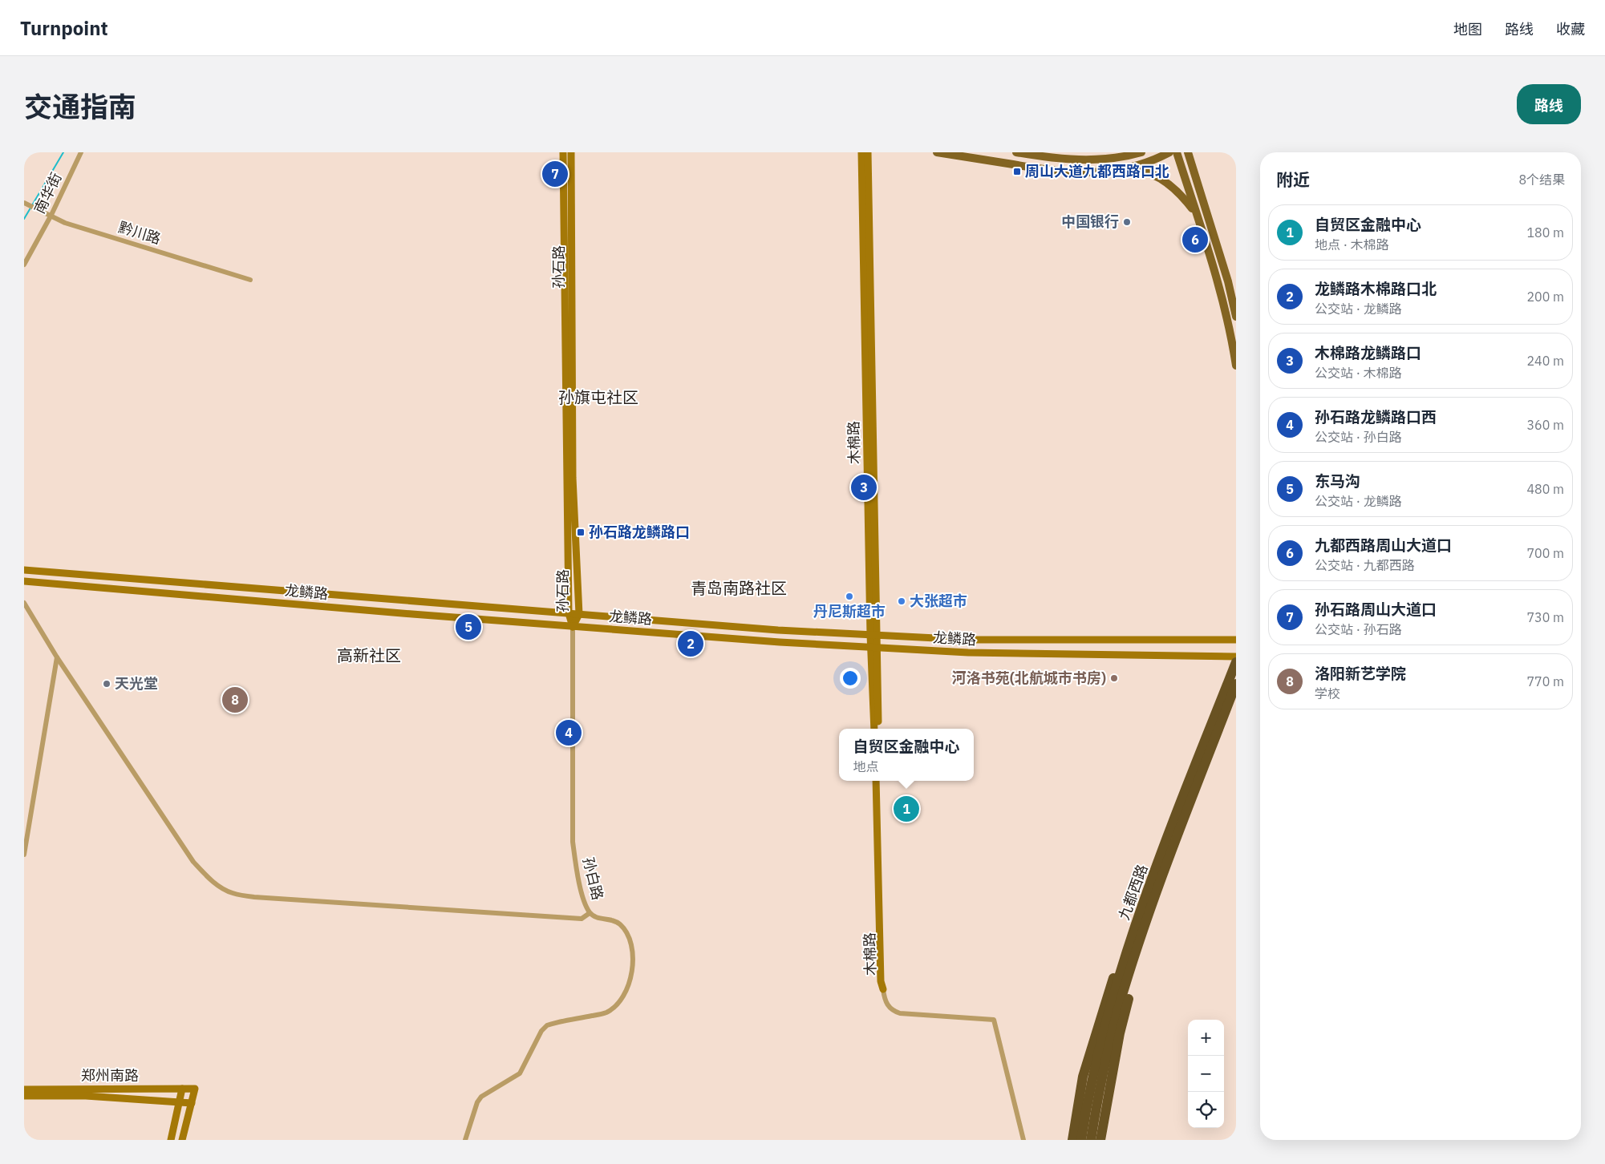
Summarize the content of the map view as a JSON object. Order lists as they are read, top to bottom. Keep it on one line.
{"streets":{"highway":["九都西路"],"main road":["孙石路","木棉路","龙鳞路","郑州南路"],"street":["南华街","黔川路","孙白路"]},"crossings":[["南华街","黔川路"],["孙石路","龙鳞路"],["孙石路","孙白路"],["木棉路","龙鳞路"],["龙鳞路","孙白路"]],"districts":["孙旗屯社区","青岛南路社区","高新社区"],"places":{"transit":["周山大道九都西路口北","孙石路龙鳞路口"],"other":["中国银行","丹尼斯超市","大张超市","河洛书苑(北航城市书房)","天光堂"]},"page":{"header":"Turnpoint","nav":["地图","路线","收藏"],"title":"交通指南","buttons":"路线","heading":["附近","8个结果"],"pins":["7","6","3","5","2","8","4","1"],"list":[{"mark":"1","name":"自贸区金融中心","note":"地点 · 木棉路","value":"180 m"},{"mark":"2","name":"龙鳞路木棉路口北","note":"公交站 · 龙鳞路","value":"200 m"},{"mark":"3","name":"木棉路龙鳞路口","note":"公交站 · 木棉路","value":"240 m"},{"mark":"4","name":"孙石路龙鳞路口西","note":"公交站 · 孙白路","value":"360 m"},{"mark":"5","name":"东马沟","note":"公交站 · 龙鳞路","value":"480 m"},{"mark":"6","name":"九都西路周山大道口","note":"公交站 · 九都西路","value":"700 m"},{"mark":"7","name":"孙石路周山大道口","note":"公交站 · 孙石路","value":"730 m"},{"mark":"8","name":"洛阳新艺学院","note":"学校","value":"770 m"}],"popup":["自贸区金融中心","地点"],"map_buttons":["+","−"]}}
